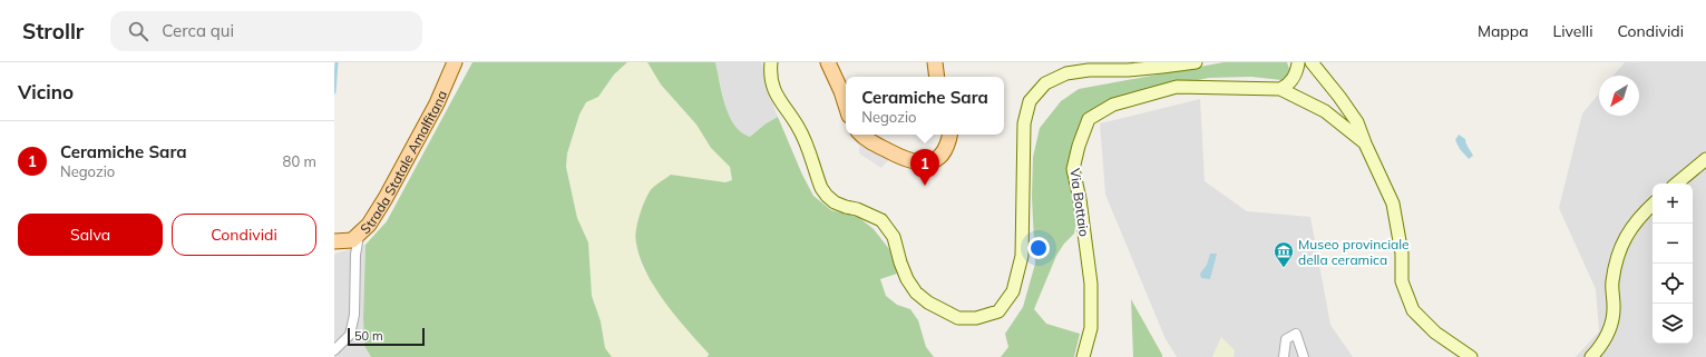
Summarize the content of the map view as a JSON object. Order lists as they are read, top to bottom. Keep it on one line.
{"streets":{"main road":["Strada Statale Amalfitana"],"street":["Via Bottaio"]},"places":{"museum":["Museo provinciale della ceramica"]},"scale_bar":"50 m","north":"bottom left","page":{"header":"Strollr","search":"Cerca qui","nav":["Mappa","Livelli","Condividi"],"heading":"Vicino","popup":["Ceramiche Sara","Negozio"],"list":[{"mark":"1","name":"Ceramiche Sara","note":"Negozio","value":"80 m"}],"pins":"1","map_buttons":["+","−"],"buttons":["Salva","Condividi"],"scale":"50 m"}}
